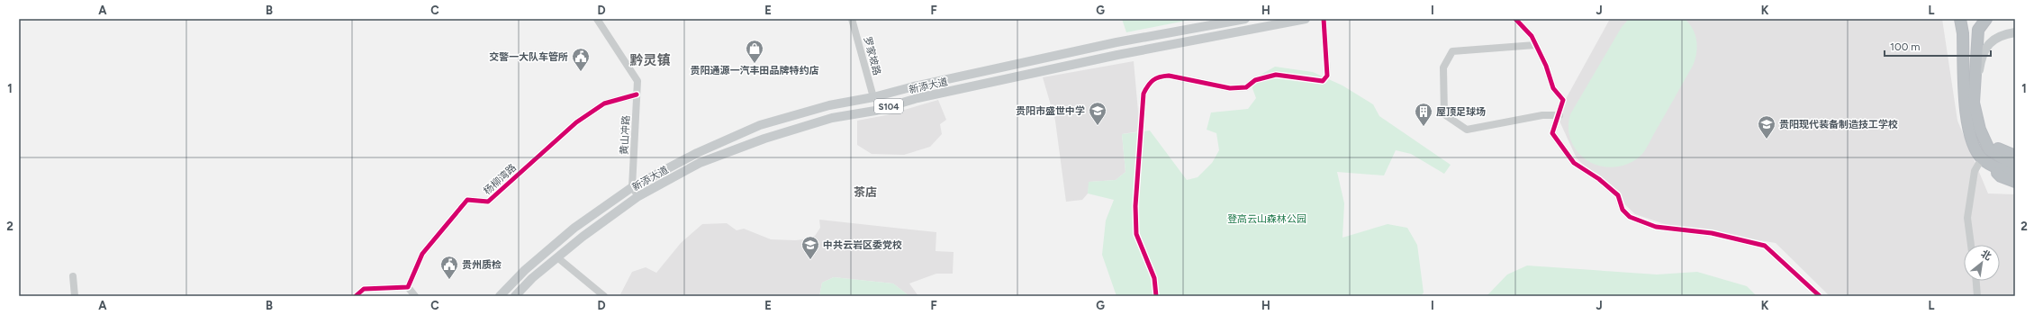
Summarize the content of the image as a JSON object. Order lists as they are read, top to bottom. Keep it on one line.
{"streets":{"main road":["新添大道","S104"],"street":["罗家坡路","黄山冲路","杨柳湾路"]},"crossings":[["罗家坡路","新添大道"],["新添大道","黄山冲路"],["黄山冲路","杨柳湾路"]],"districts":["黔灵镇","茶店"],"parks":["登高云山森林公园"],"places":{"shop":["贵阳通源一汽丰田品牌特约店"],"public building":["交警一大队车管所","贵州质检"],"school or university":["贵阳市盛世中学","贵阳现代装备制造技工学校","中共云岩区委党校"],"building":["屋顶足球场"]},"scale_bar":"100 m","north":"top right","grid":{"columns":["A","B","C","D","E","F","G","H","I","J","K","L"],"rows":["1","2"]}}
